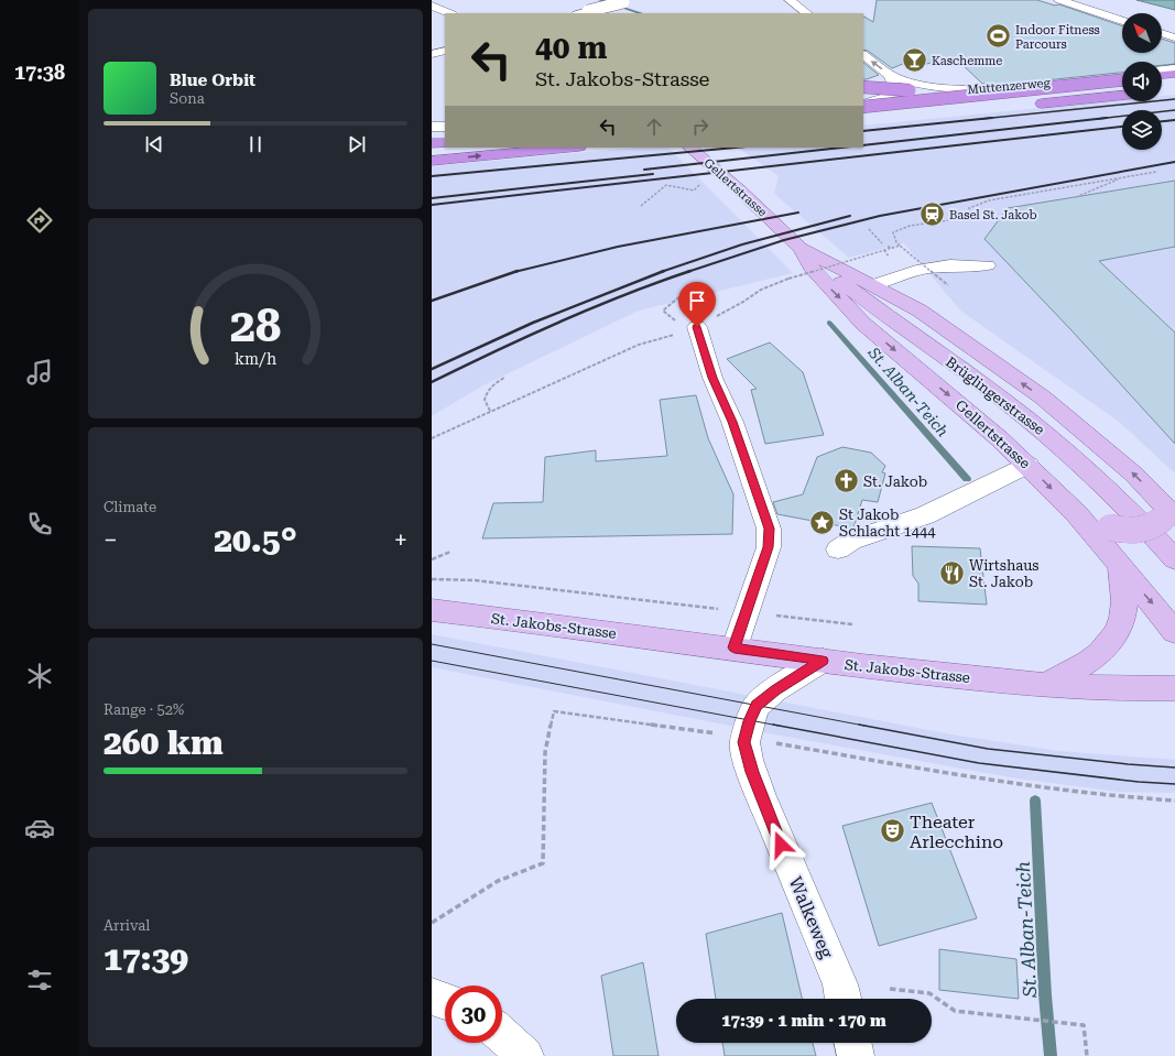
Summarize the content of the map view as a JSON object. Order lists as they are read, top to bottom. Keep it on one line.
{"streets":{"main road":["Gellertstrasse","Brüglingerstrasse","St. Jakobs-Strasse"],"street":["Muttenzerweg","Walkeweg"]},"crossings":[["Gellertstrasse","Brüglingerstrasse"],["St. Jakobs-Strasse","Walkeweg"]],"water":["St. Alban-Teich"],"places":{"sports":["Indoor Fitness Parcours"],"bar":["Kaschemme"],"station":["Basel St. Jakob"],"church":["St. Jakob"],"place":["St Jakob Schlacht 1444"],"restaurant":["Wirtshaus St. Jakob"],"theatre":["Theater Arlecchino"]},"north":"top left","page":{"tabs":"17:38","turn":["40 m","St. Jakobs-Strasse"],"song":["Blue Orbit","Sona"],"tile":["Climate",["Range · 52%","260 km"],["Arrival","17:39"]],"heat":["−","20.5°","+"],"limit":"30","trip":"17:39 · 1 min · 170 m","gauge":["28","km/h"]}}
